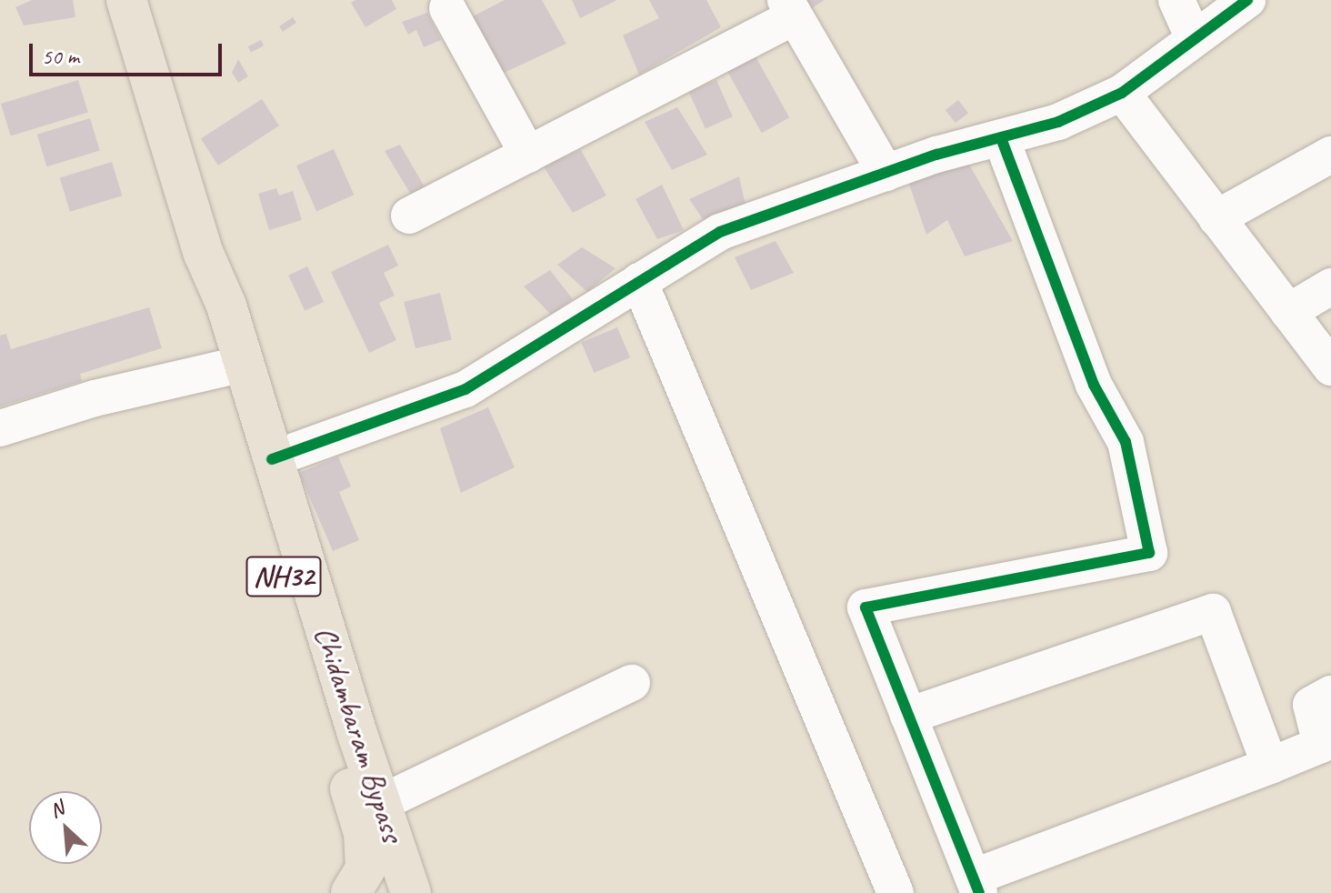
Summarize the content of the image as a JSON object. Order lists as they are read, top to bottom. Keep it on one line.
{"streets":{"main road":["NH32","Chidambaram Bypass"]},"scale_bar":"50 m","north":"top left"}
